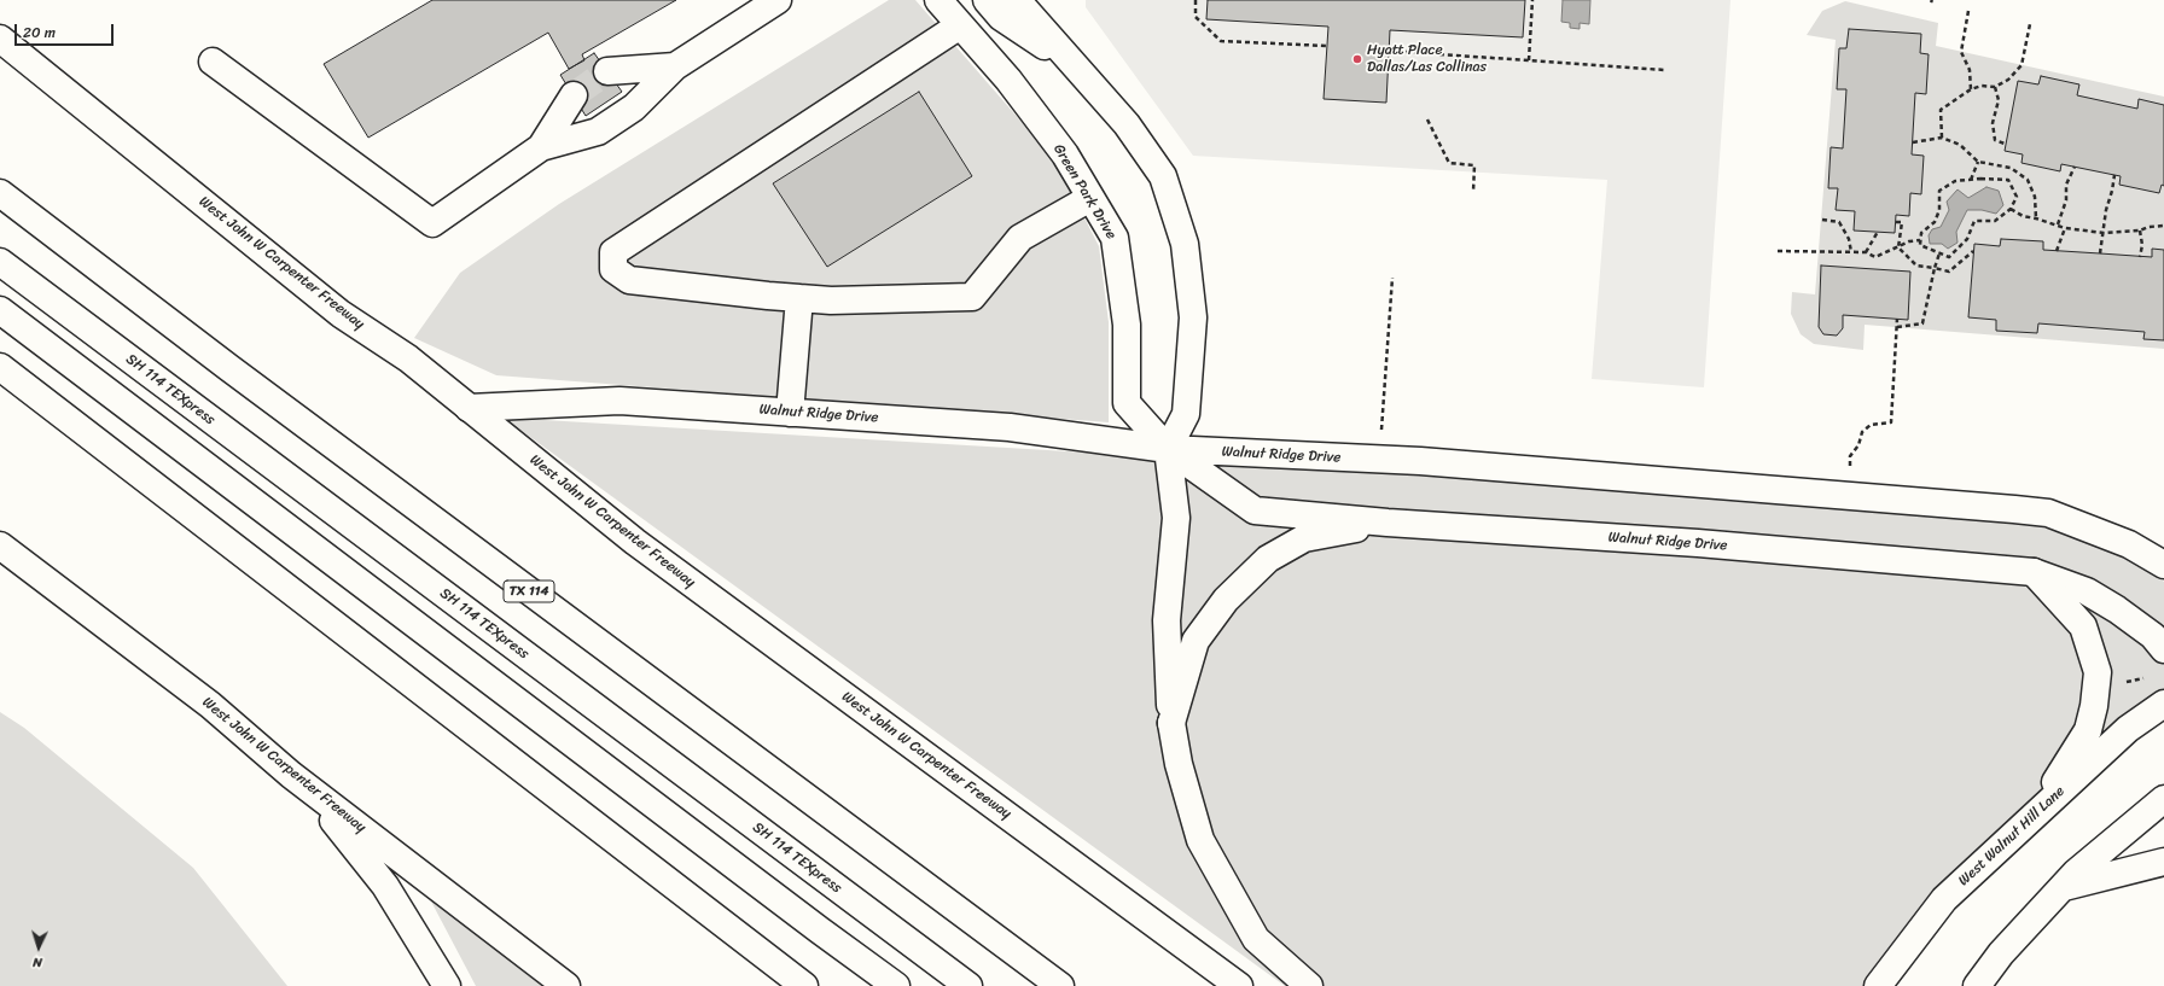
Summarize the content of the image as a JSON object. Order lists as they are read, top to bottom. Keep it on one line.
{"streets":{"main road":["Green Park Drive","West John W Carpenter Freeway","SH 114 TEXpress","Walnut Ridge Drive","TX 114","West Walnut Hill Lane"]},"crossings":[["Green Park Drive","Walnut Ridge Drive"],["West John W Carpenter Freeway","Walnut Ridge Drive"]],"places":["Hyatt Place Dallas/Las Collinas"],"scale_bar":"20 m","north":"bottom"}
